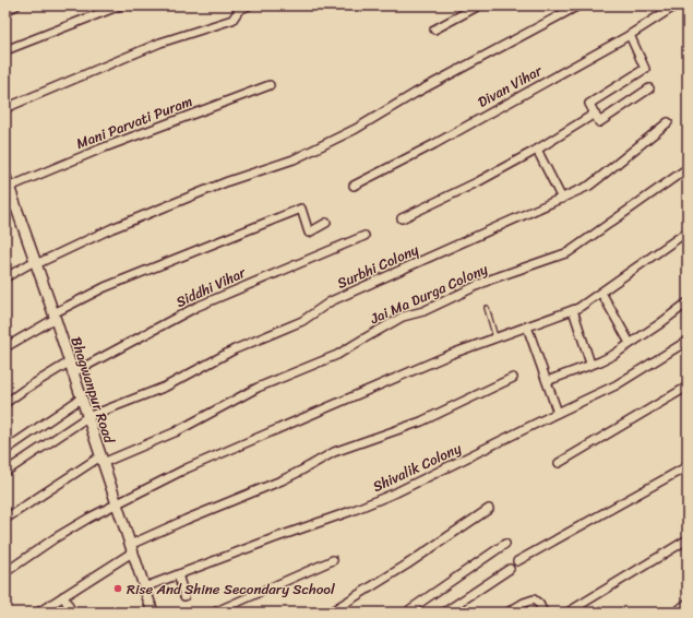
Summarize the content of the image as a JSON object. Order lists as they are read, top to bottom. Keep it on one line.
{"streets":{"street":["Divan Vihar","Mani Parvati Puram","Surbhi Colony","Siddhi Vihar","Jai Ma Durga Colony","Bhagwanpur Road","Shivalik Colony"]},"crossings":[["Mani Parvati Puram","Bhagwanpur Road"],["Surbhi Colony","Bhagwanpur Road"],["Siddhi Vihar","Bhagwanpur Road"],["Jai Ma Durga Colony","Bhagwanpur Road"],["Bhagwanpur Road","Shivalik Colony"]],"places":["Rise And Shine Secondary School"]}
